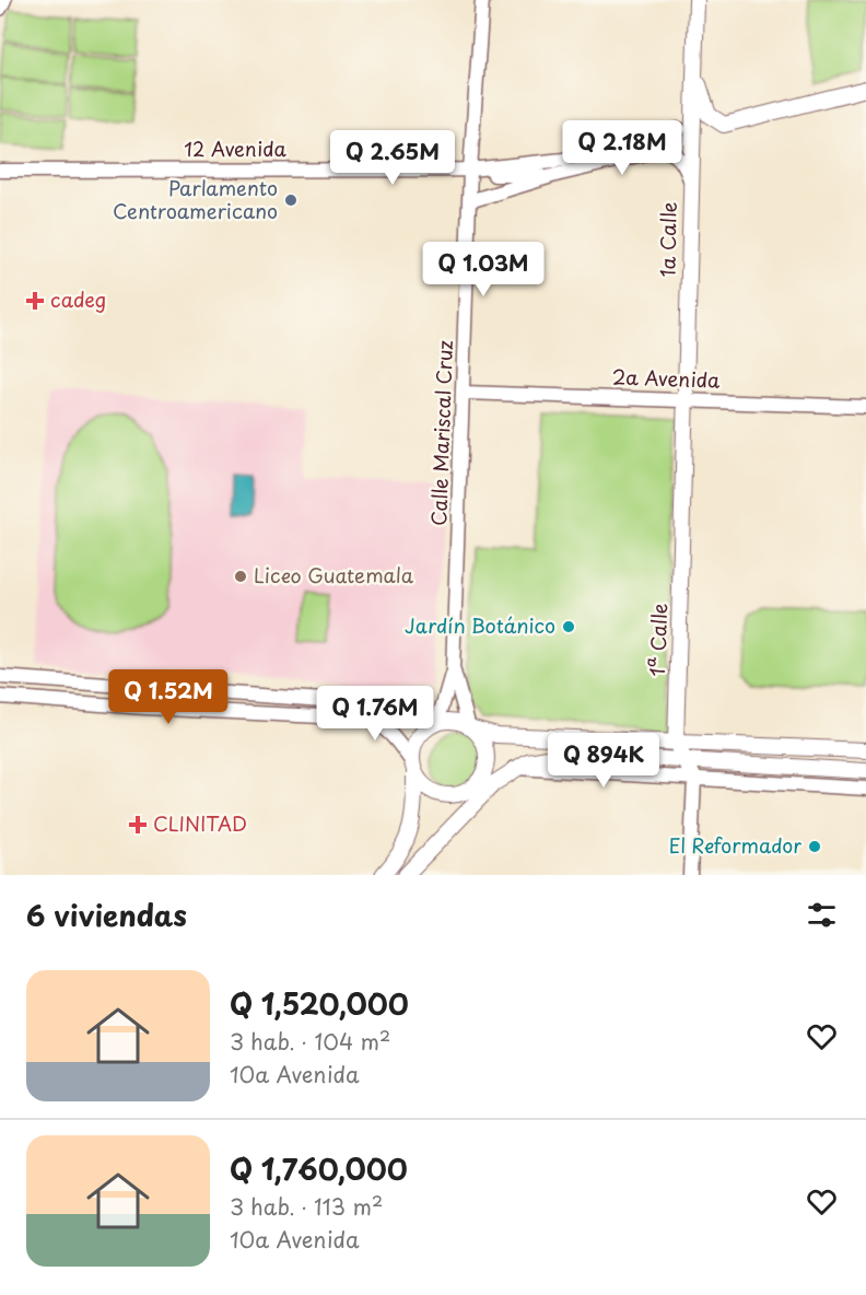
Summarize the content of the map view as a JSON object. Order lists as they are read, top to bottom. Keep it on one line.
{"streets":{"main road":["1a Calle","1ª Calle"],"street":["12 Avenida","2a Avenida","Calle Mariscal Cruz"]},"crossings":[["12 Avenida","Calle Mariscal Cruz"],["1a Calle","2a Avenida"],["1a Calle","1ª Calle"],["2a Avenida","Calle Mariscal Cruz"],["2a Avenida","1ª Calle"]],"places":{"other":["Parlamento Centroamericano","Liceo Guatemala","Jardín Botánico","El Reformador"],"health":["cadeg","CLINITAD"]},"page":{"price":["Q 2.18M","Q 2.65M","Q 1.03M","Q 1.52M","Q 1.76M","Q 894K"],"heading":"6 viviendas","list":[{"name":"Q 1,520,000","note":"3 hab. · 104 m² · 10a Avenida"},{"name":"Q 1,760,000","note":"3 hab. · 113 m² · 10a Avenida"}]}}
